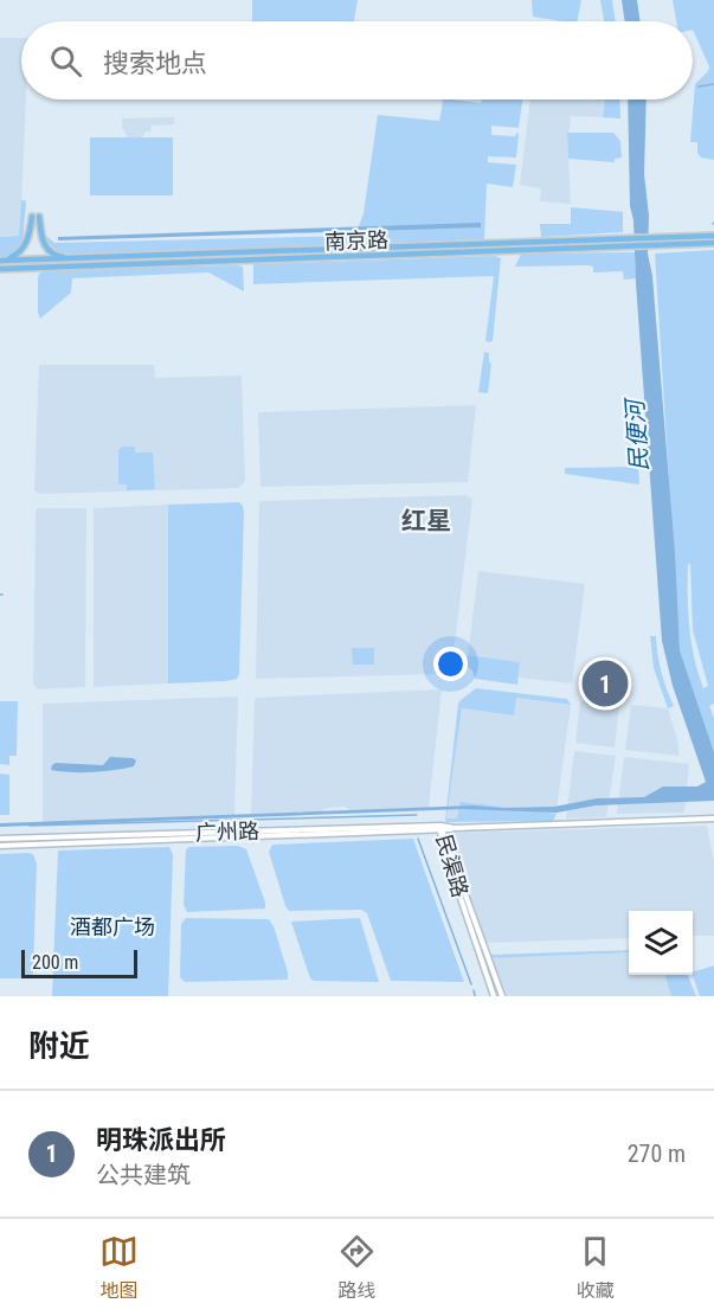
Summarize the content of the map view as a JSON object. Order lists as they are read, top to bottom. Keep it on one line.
{"streets":{"main road":["南京路","广州路","民渠路"]},"crossings":[["广州路","民渠路"]],"districts":["红星"],"water":["民便河"],"parks":["酒都广场"],"scale_bar":"200 m","page":{"search":"搜索地点","pins":"1","scale":"200 m","heading":"附近","list":[{"mark":"1","name":"明珠派出所","note":"公共建筑","value":"270 m"}],"nav":["地图","路线","收藏"]}}
